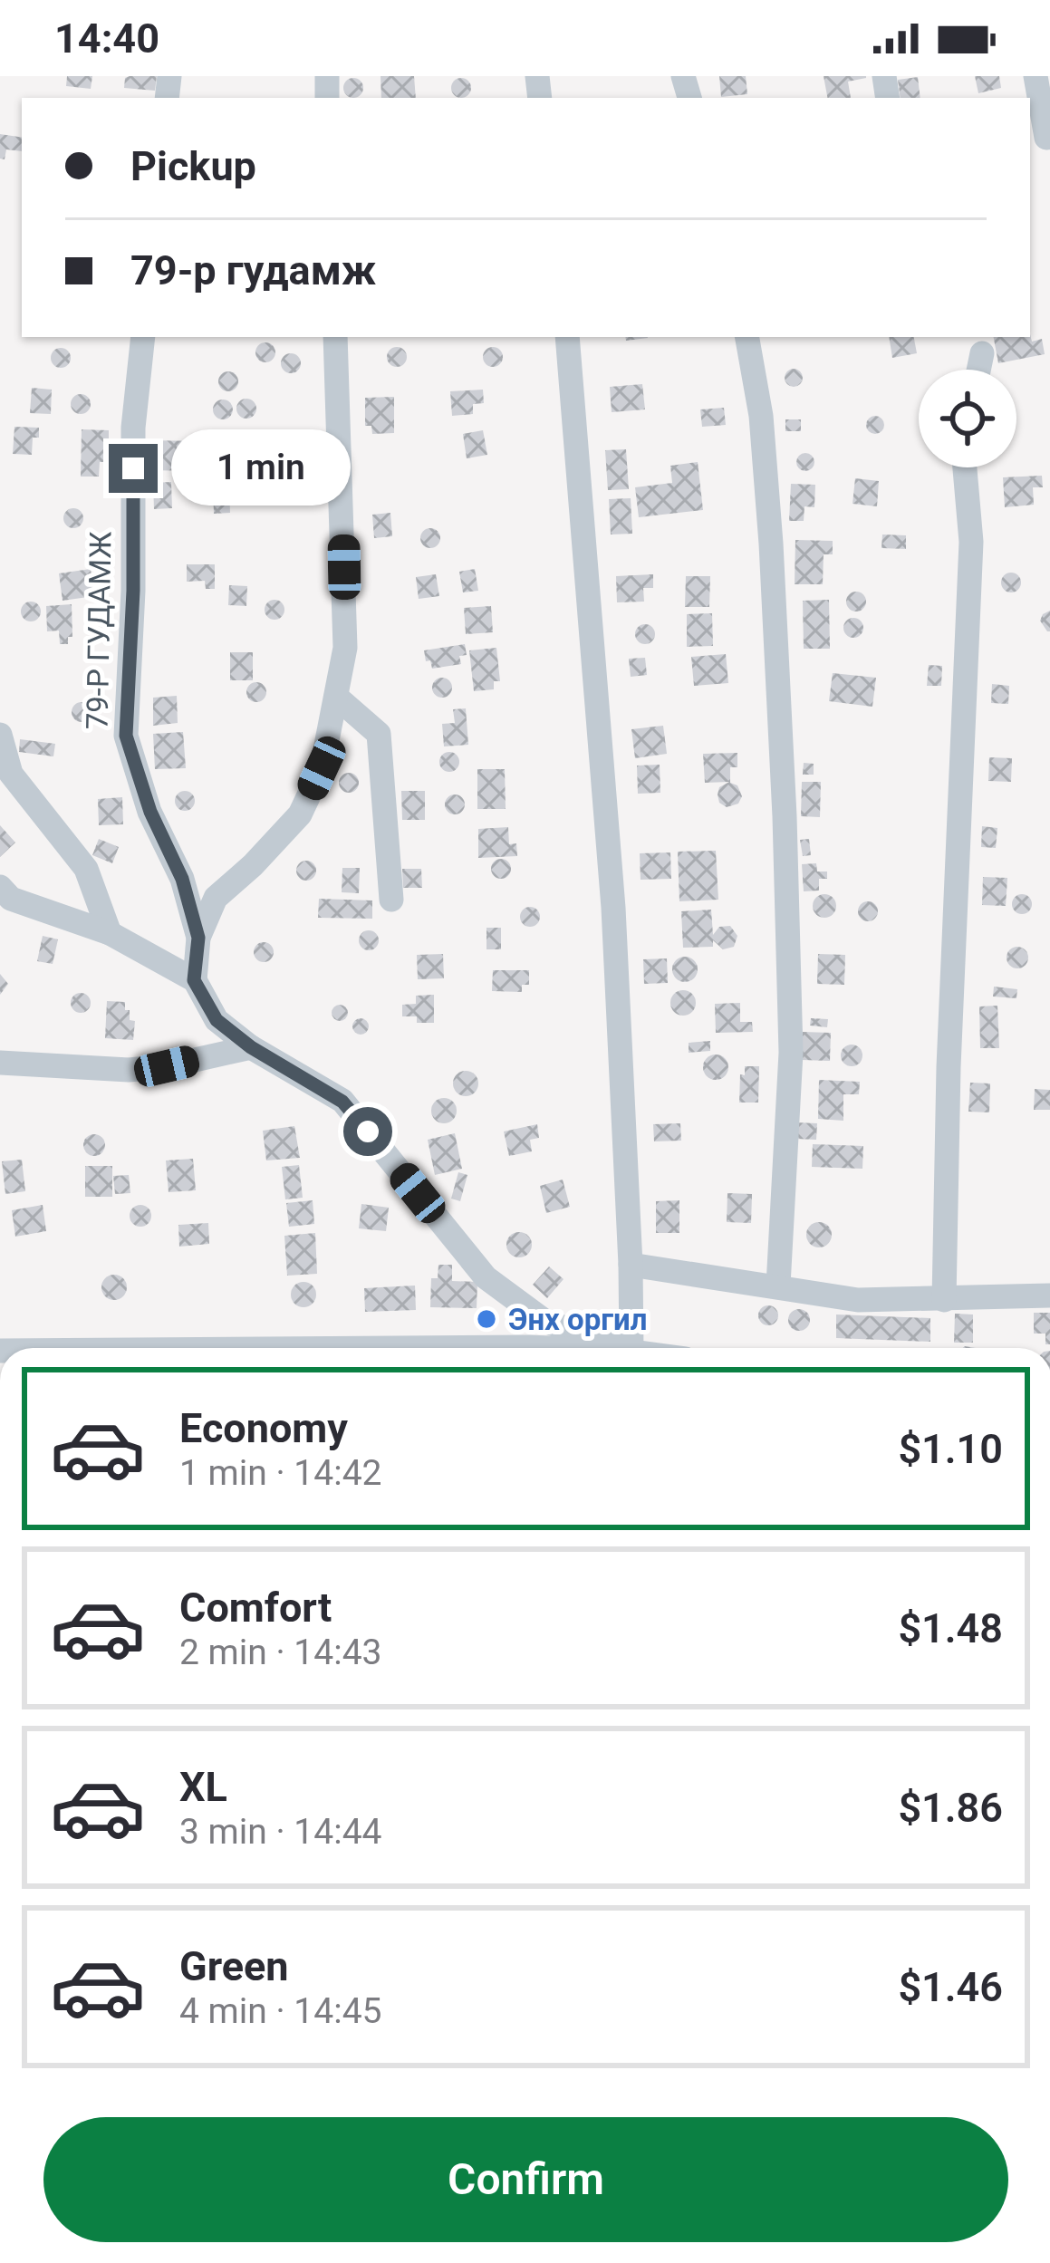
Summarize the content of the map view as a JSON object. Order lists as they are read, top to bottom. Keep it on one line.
{"streets":{"street":["79-Р ГУДАМЖ"]},"places":["Энх оргил"],"page":{"status":"14:40","banner":["Pickup","79-р гудамж"],"bubble":"1 min","list":[{"name":"Economy","note":"1 min · 14:42","value":"$1.10"},{"name":"Comfort","note":"2 min · 14:43","value":"$1.48"},{"name":"XL","note":"3 min · 14:44","value":"$1.86"},{"name":"Green","note":"4 min · 14:45","value":"$1.46"}],"buttons":"Confirm"}}
